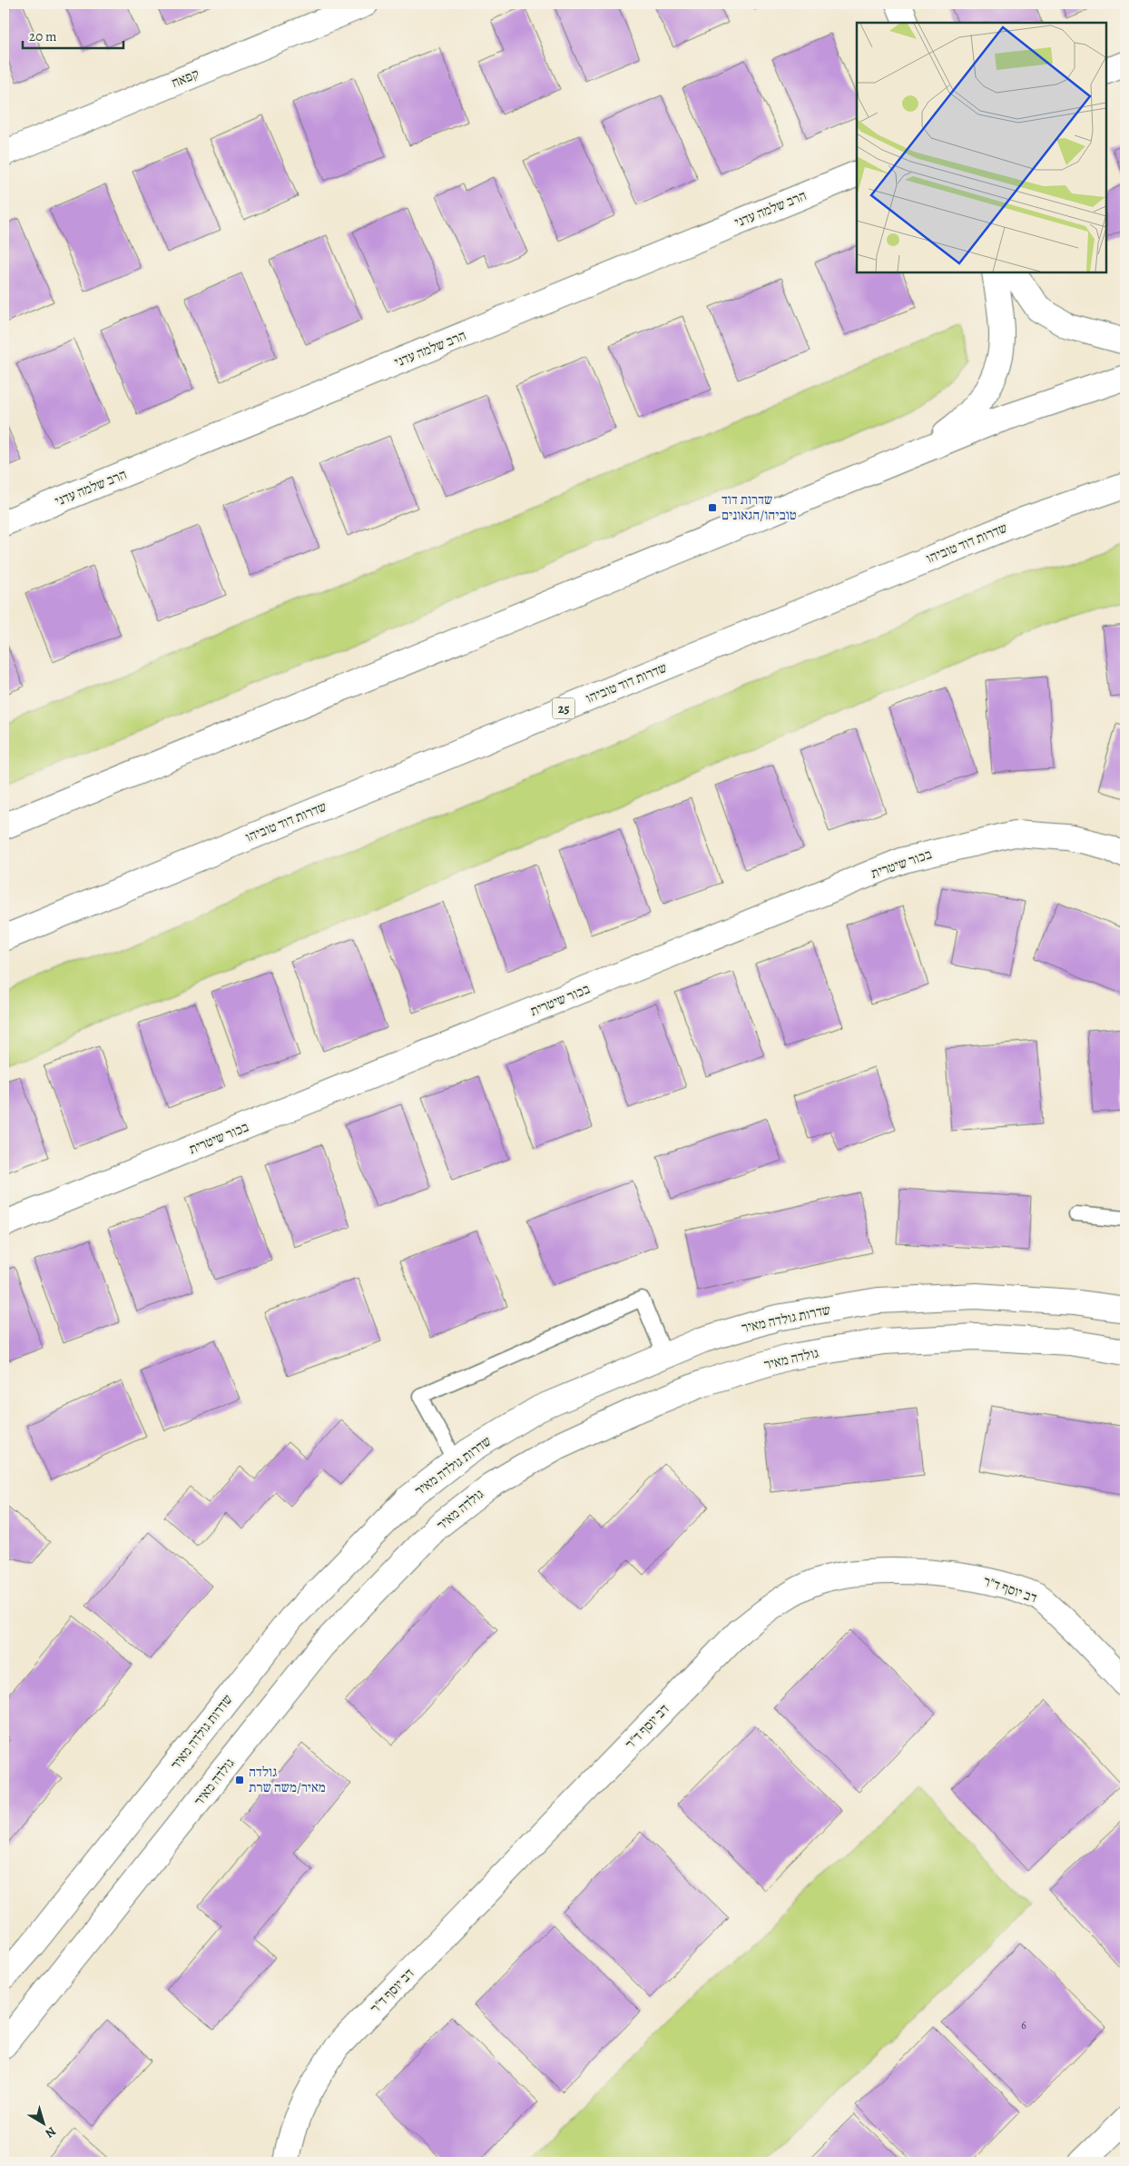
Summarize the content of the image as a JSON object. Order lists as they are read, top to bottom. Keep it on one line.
{"streets":{"main road":["קפאח","הרב שלמה עדני","שדרות דוד טוביהו","25","בכור שיטרית","שדרות גולדה מאיר","גולדה מאיר","דב יוסף ד\"ר"]},"places":{"transit":["שדרות דוד טוביהו/הגאונים","גולדה מאיר/משה שרת"]},"house_numbers":["6"],"scale_bar":"20 m","north":"bottom right"}
